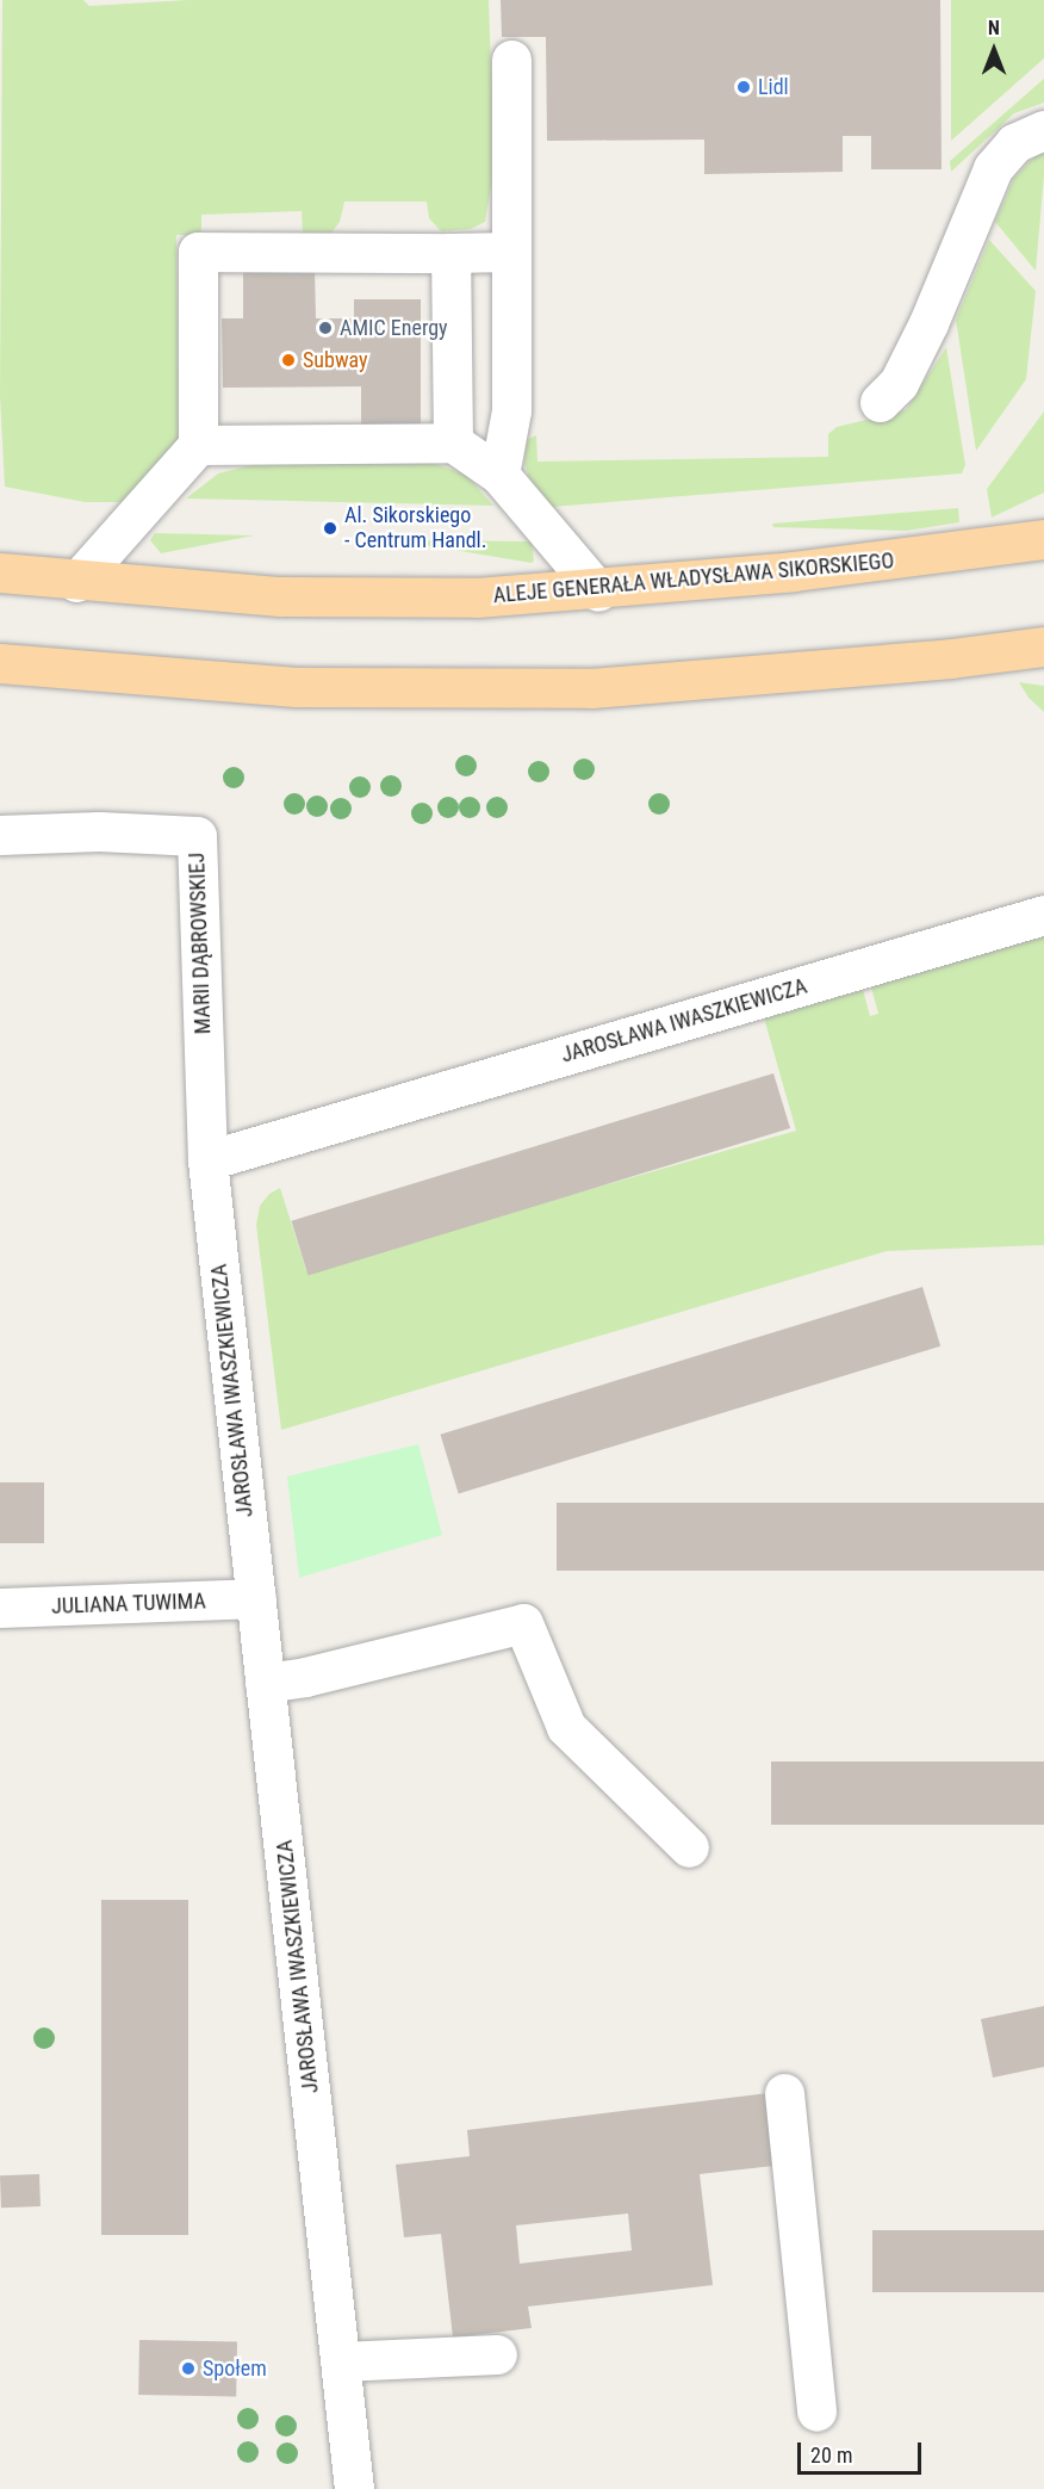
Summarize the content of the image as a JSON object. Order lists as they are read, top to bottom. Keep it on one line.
{"streets":{"main road":["ALEJE GENERAŁA WŁADYSŁAWA SIKORSKIEGO"],"lane":["MARII DĄBROWSKIEJ","JAROSŁAWA IWASZKIEWICZA","JULIANA TUWIMA"]},"crossings":[["MARII DĄBROWSKIEJ","JAROSŁAWA IWASZKIEWICZA"],["JAROSŁAWA IWASZKIEWICZA","JULIANA TUWIMA"]],"places":["Lidl","AMIC Energy","Subway","Al. Sikorskiego - Centrum Handl.","Społem"],"scale_bar":"20 m","north":"top"}
